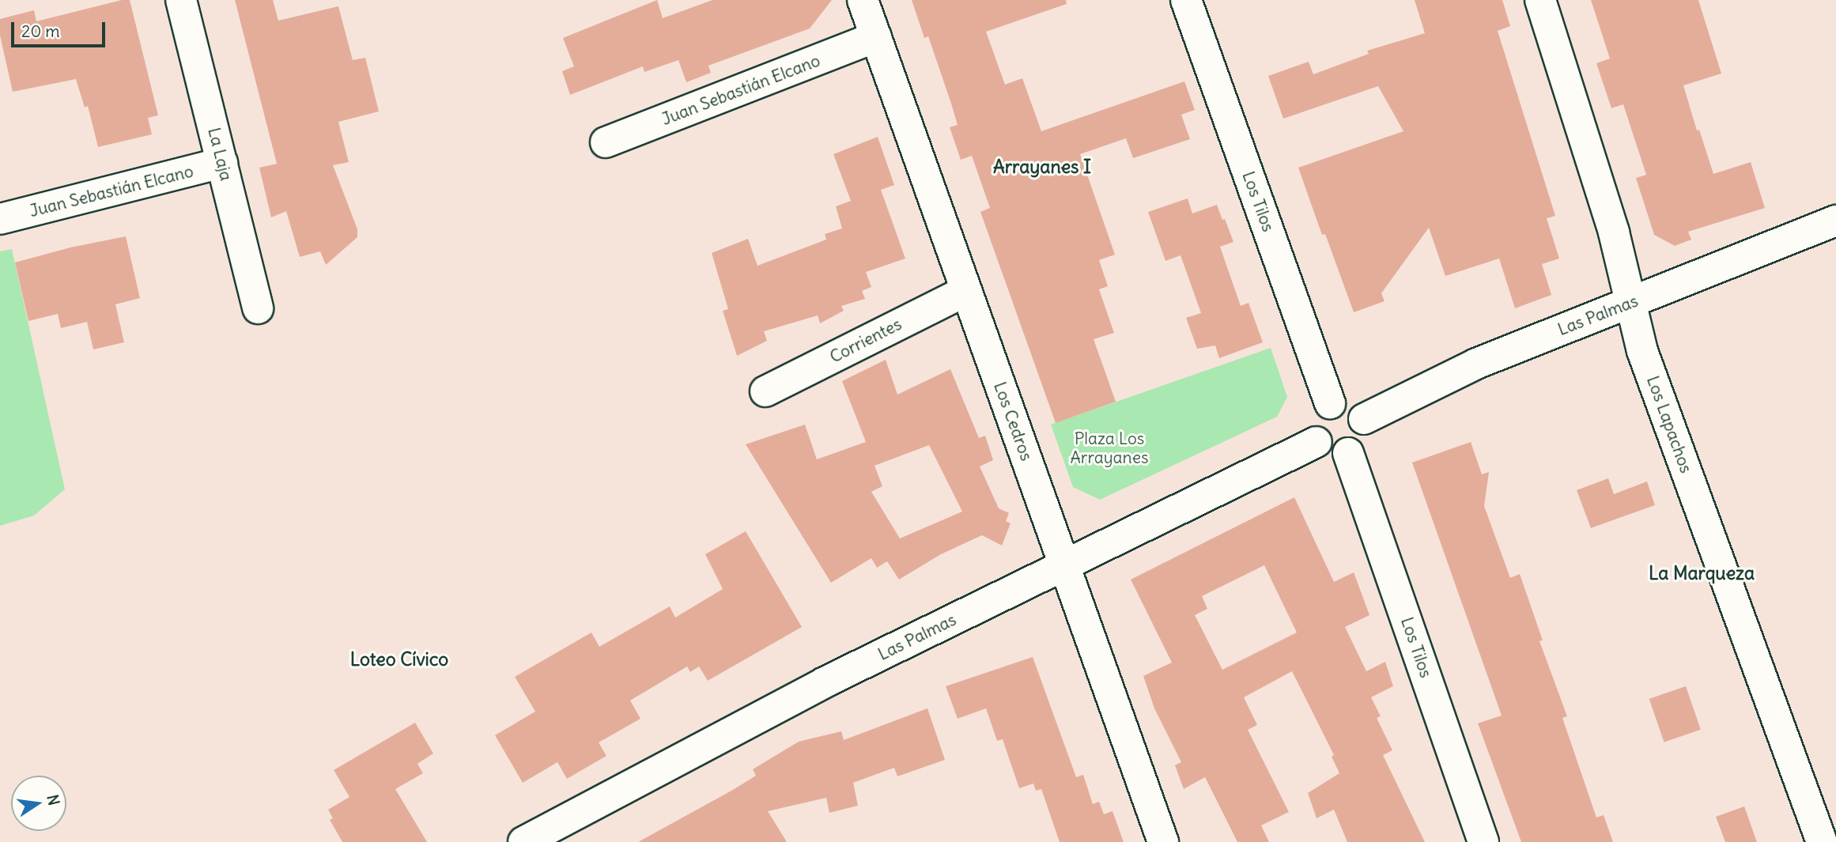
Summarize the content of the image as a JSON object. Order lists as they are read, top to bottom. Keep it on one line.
{"streets":{"street":["Juan Sebastián Elcano","La Laja","Los Tilos","Las Palmas","Corrientes","Los Cedros","Los Lapachos"]},"crossings":[["Juan Sebastián Elcano","La Laja"],["Juan Sebastián Elcano","Los Cedros"],["Los Tilos","Las Palmas"],["Las Palmas","Los Cedros"],["Las Palmas","Los Lapachos"],["Corrientes","Los Cedros"]],"districts":["Arrayanes I","La Marqueza","Loteo Cívico"],"parks":["Plaza Los Arrayanes"],"scale_bar":"20 m","north":"right"}
